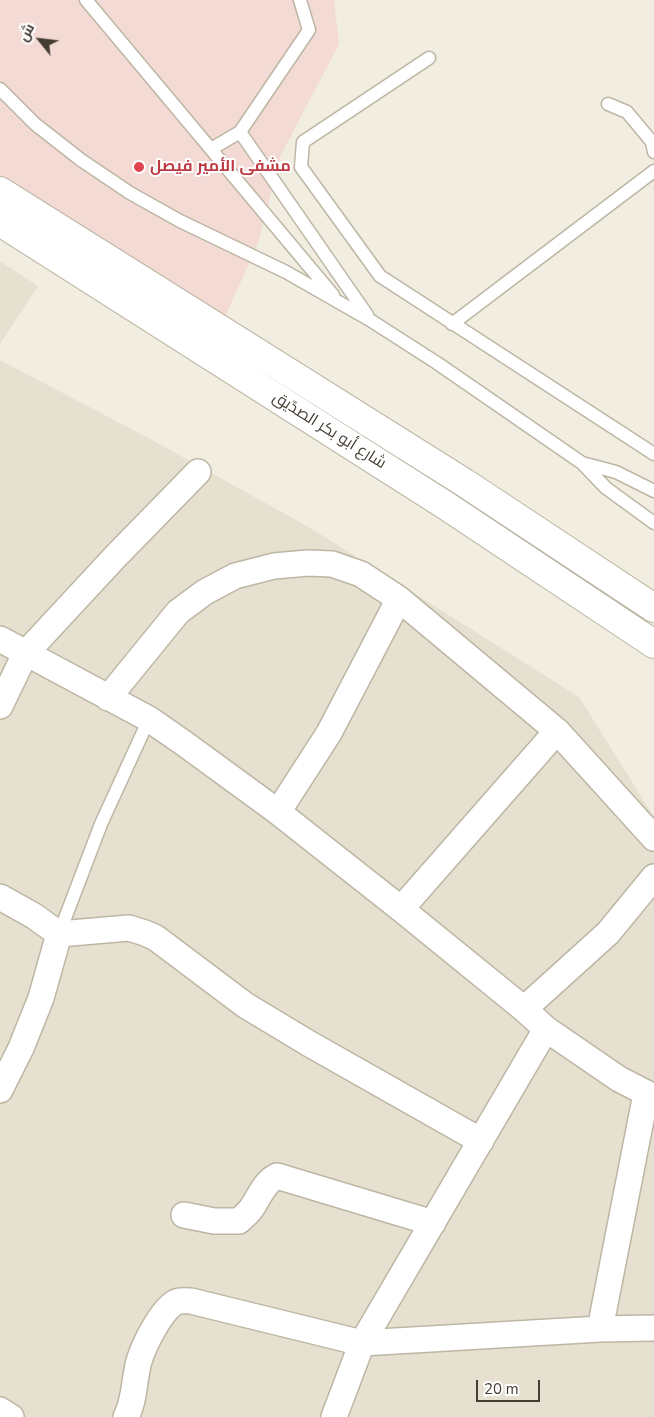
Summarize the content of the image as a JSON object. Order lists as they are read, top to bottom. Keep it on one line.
{"streets":{"street":["شارع أبو بكر الصدّيق"]},"places":["مشفى الأمير فيصل"],"scale_bar":"20 m","north":"top left"}
